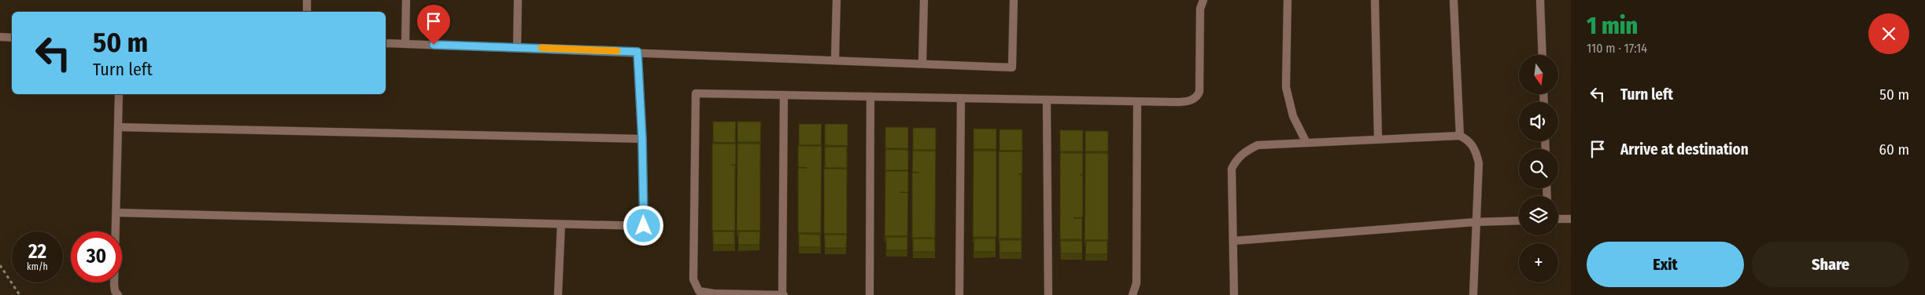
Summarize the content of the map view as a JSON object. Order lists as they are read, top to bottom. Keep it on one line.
{"north":"bottom","page":{"heading":["1 min","110 m · 17:14"],"turn":["50 m","Turn left"],"map_buttons":"+","list":[{"name":"Turn left","value":"50 m"},{"name":"Arrive at destination","value":"60 m"}],"speed":"22 km/h","limit":"30","buttons":["Exit","Share"]}}
